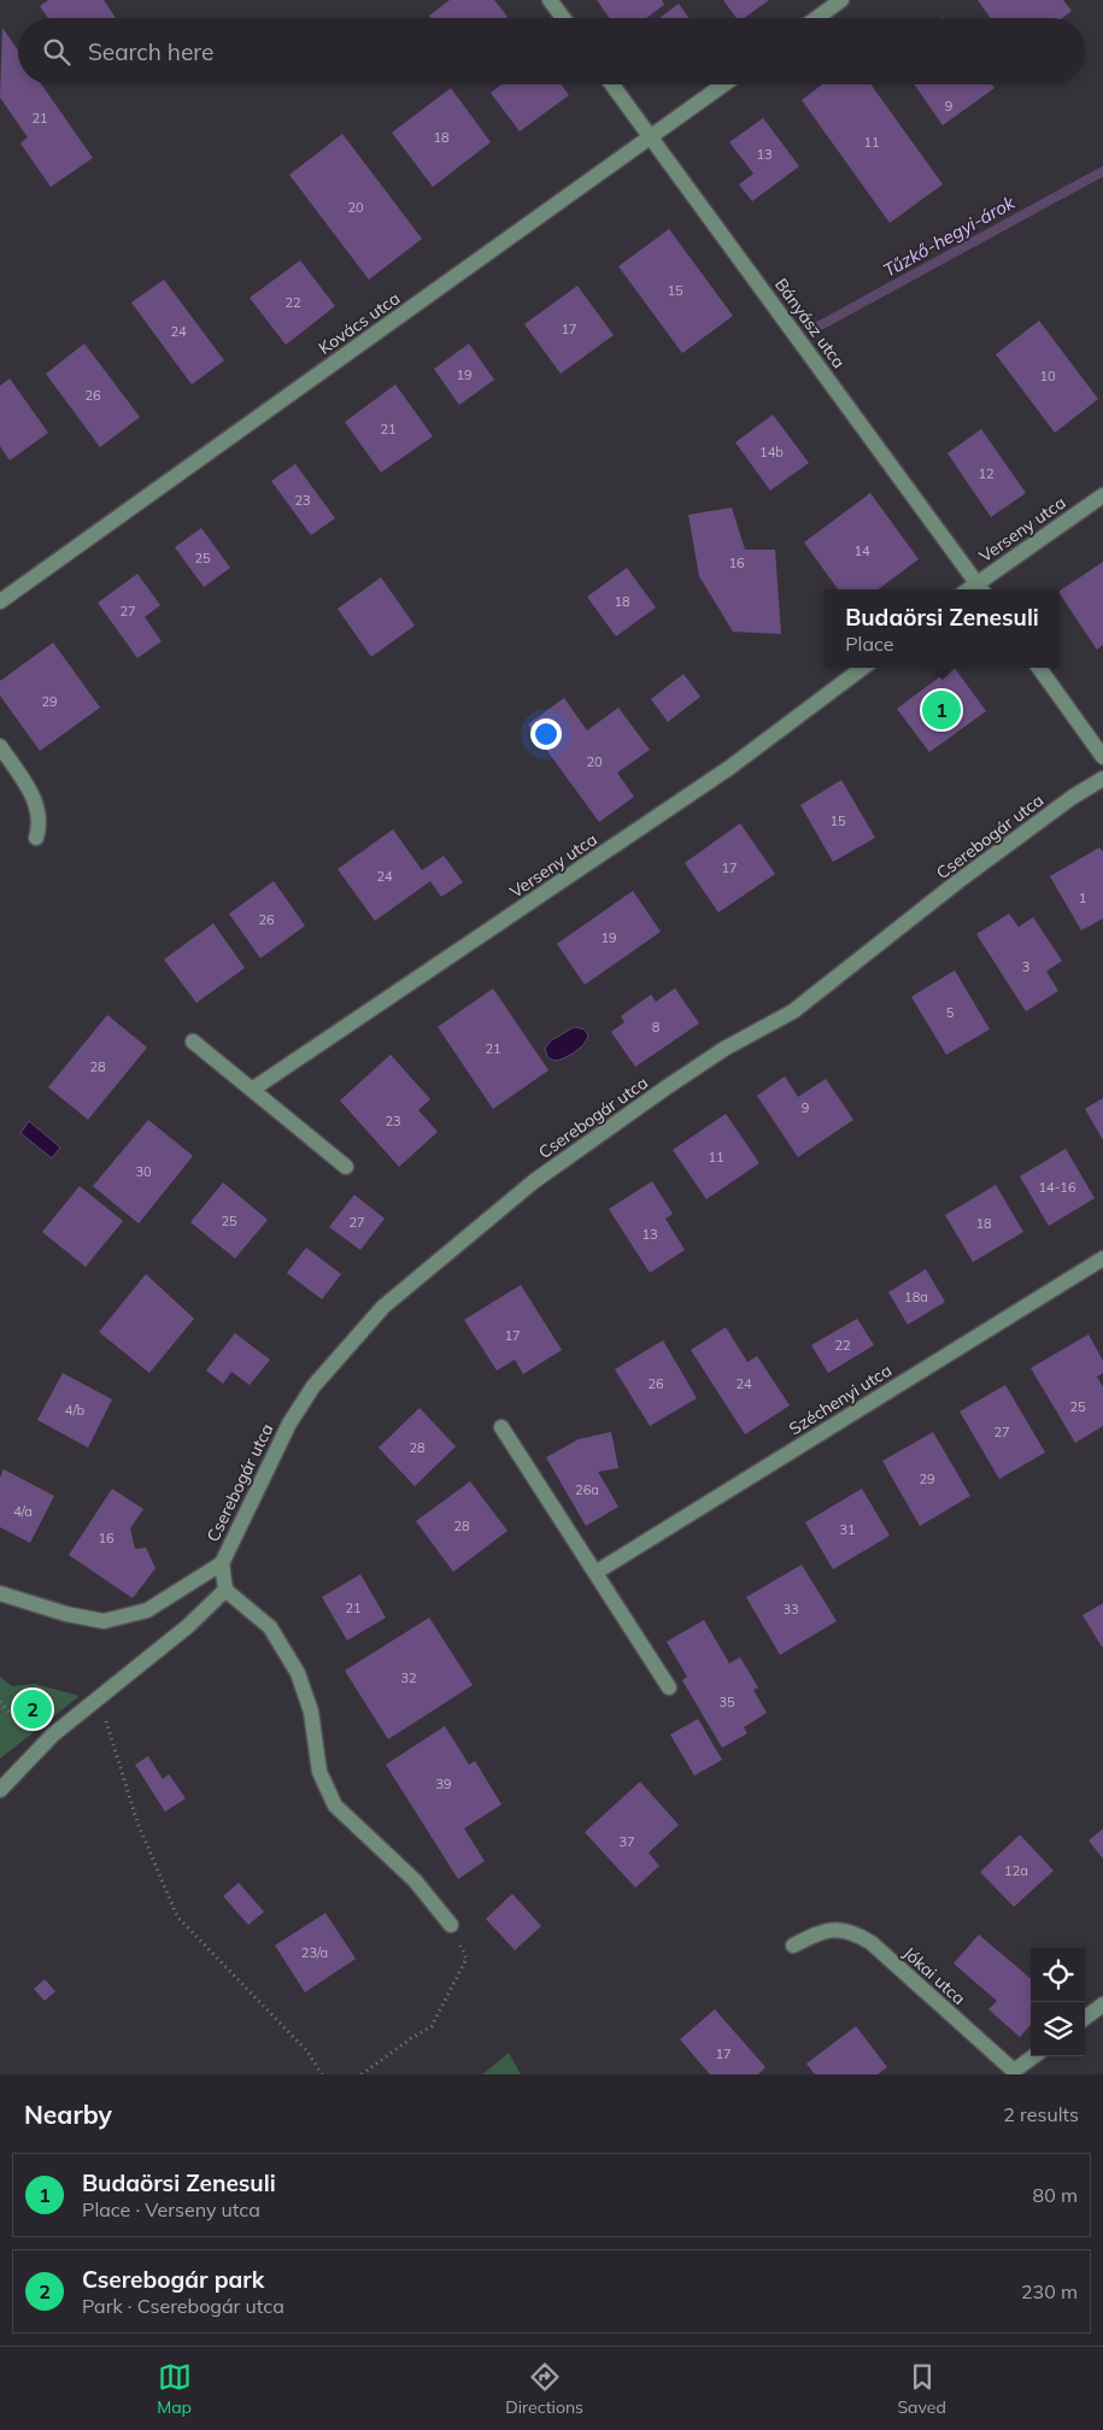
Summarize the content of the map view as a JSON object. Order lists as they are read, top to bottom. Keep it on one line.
{"streets":{"street":["Kovács utca","Bányász utca","Verseny utca","Cserebogár utca","Széchenyi utca","Jókai utca"]},"crossings":[["Kovács utca","Bányász utca"],["Bányász utca","Verseny utca"]],"water":["Tűzkő-hegyi-árok"],"house_numbers":["9","21","18","11","13","20","15","22","17","24","19","10","26","21","14b","12","23","14","25","16","18","27","29","20","15","17","24","1","26","19","3","5","8","21","28","9","23","11","30","14-16","25","27","18","13","18a","17","22","26","24","25","4/b","27","28","29","26a","4/a","28","31","16","21","33","32","35","39","37","12a","23/a","17"],"page":{"search":"Search here","popup":["Budaörsi Zenesuli","Place"],"pins":["1","2"],"heading":["Nearby","2 results"],"list":[{"mark":"1","name":"Budaörsi Zenesuli","note":"Place · Verseny utca","value":"80 m"},{"mark":"2","name":"Cserebogár park","note":"Park · Cserebogár utca","value":"230 m"}],"nav":["Map","Directions","Saved"]}}
